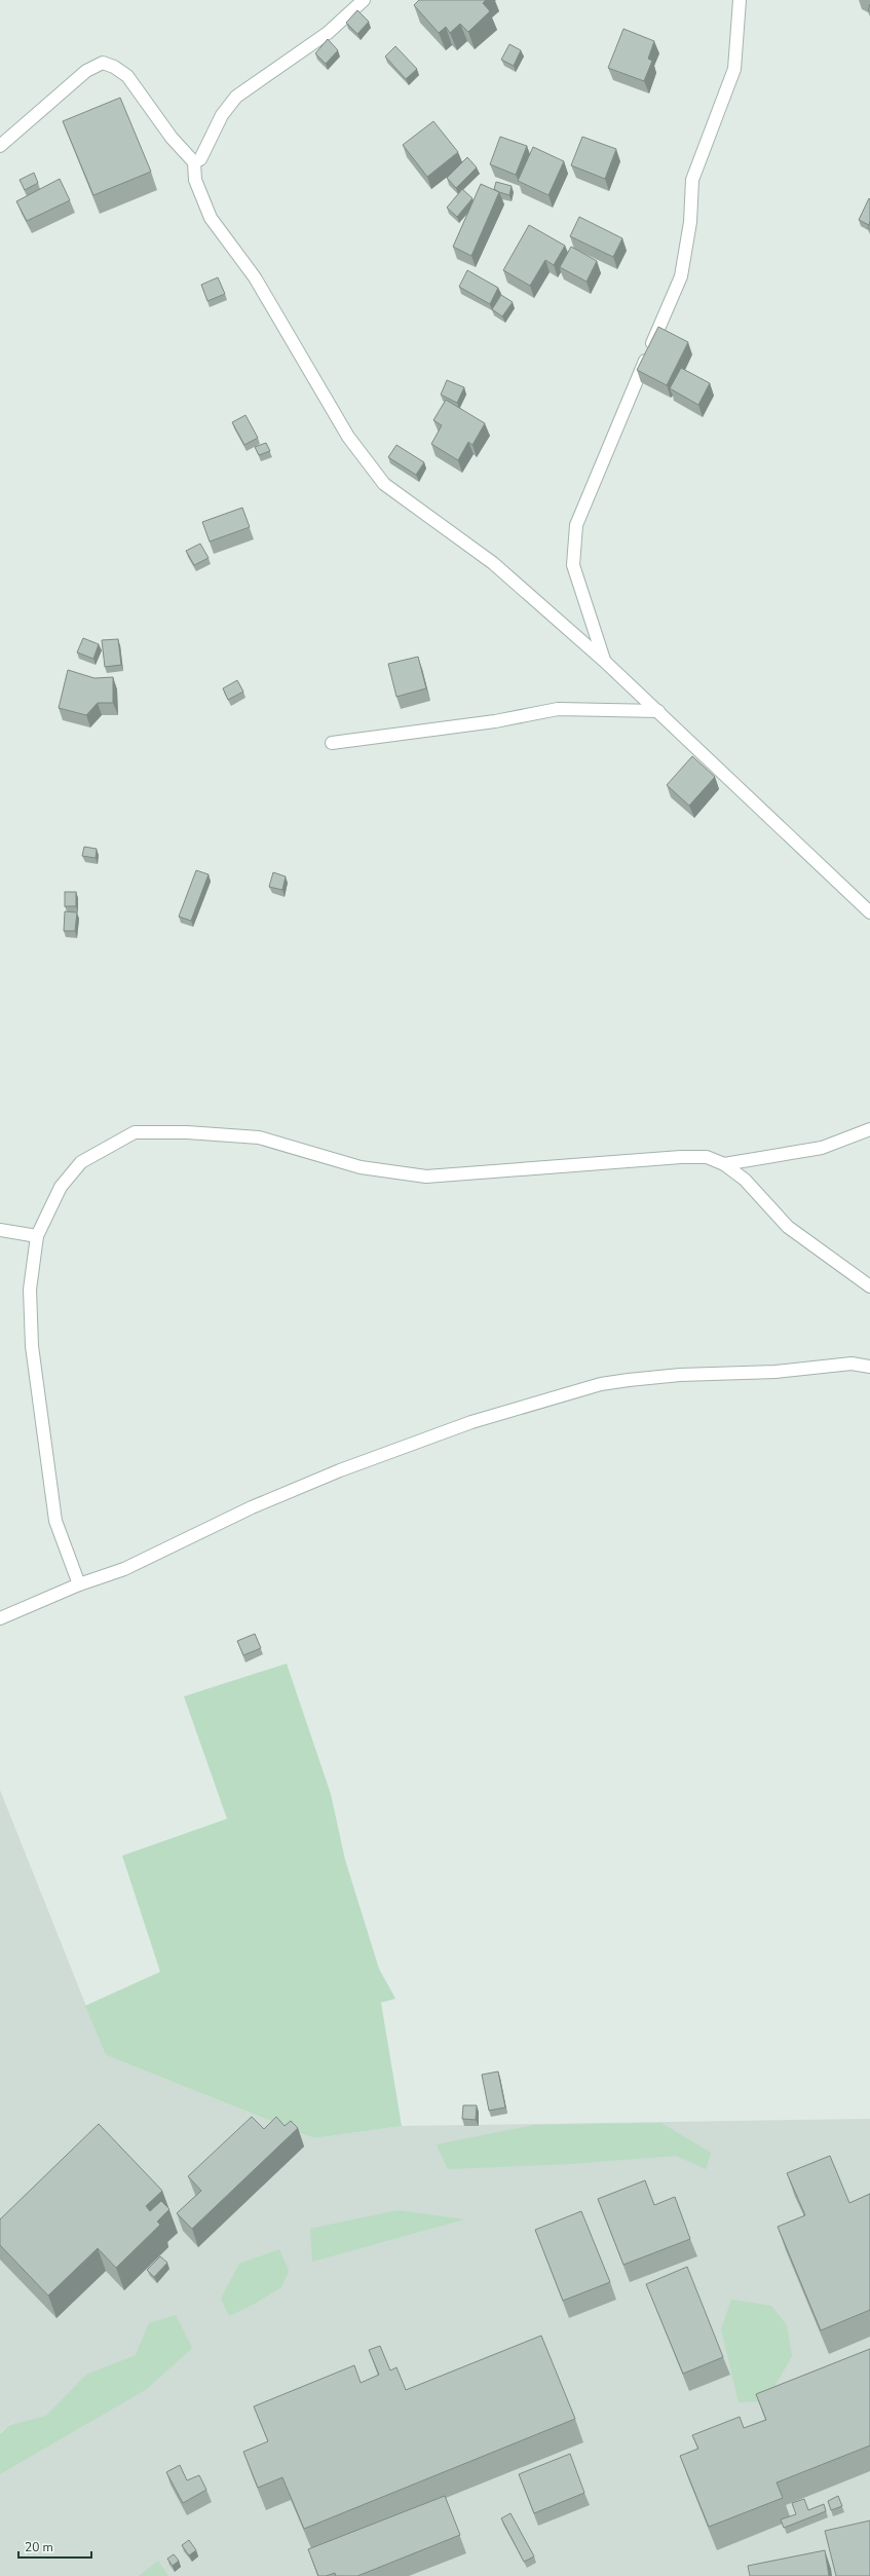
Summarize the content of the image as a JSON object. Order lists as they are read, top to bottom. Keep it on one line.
{"scale_bar":"20 m"}
